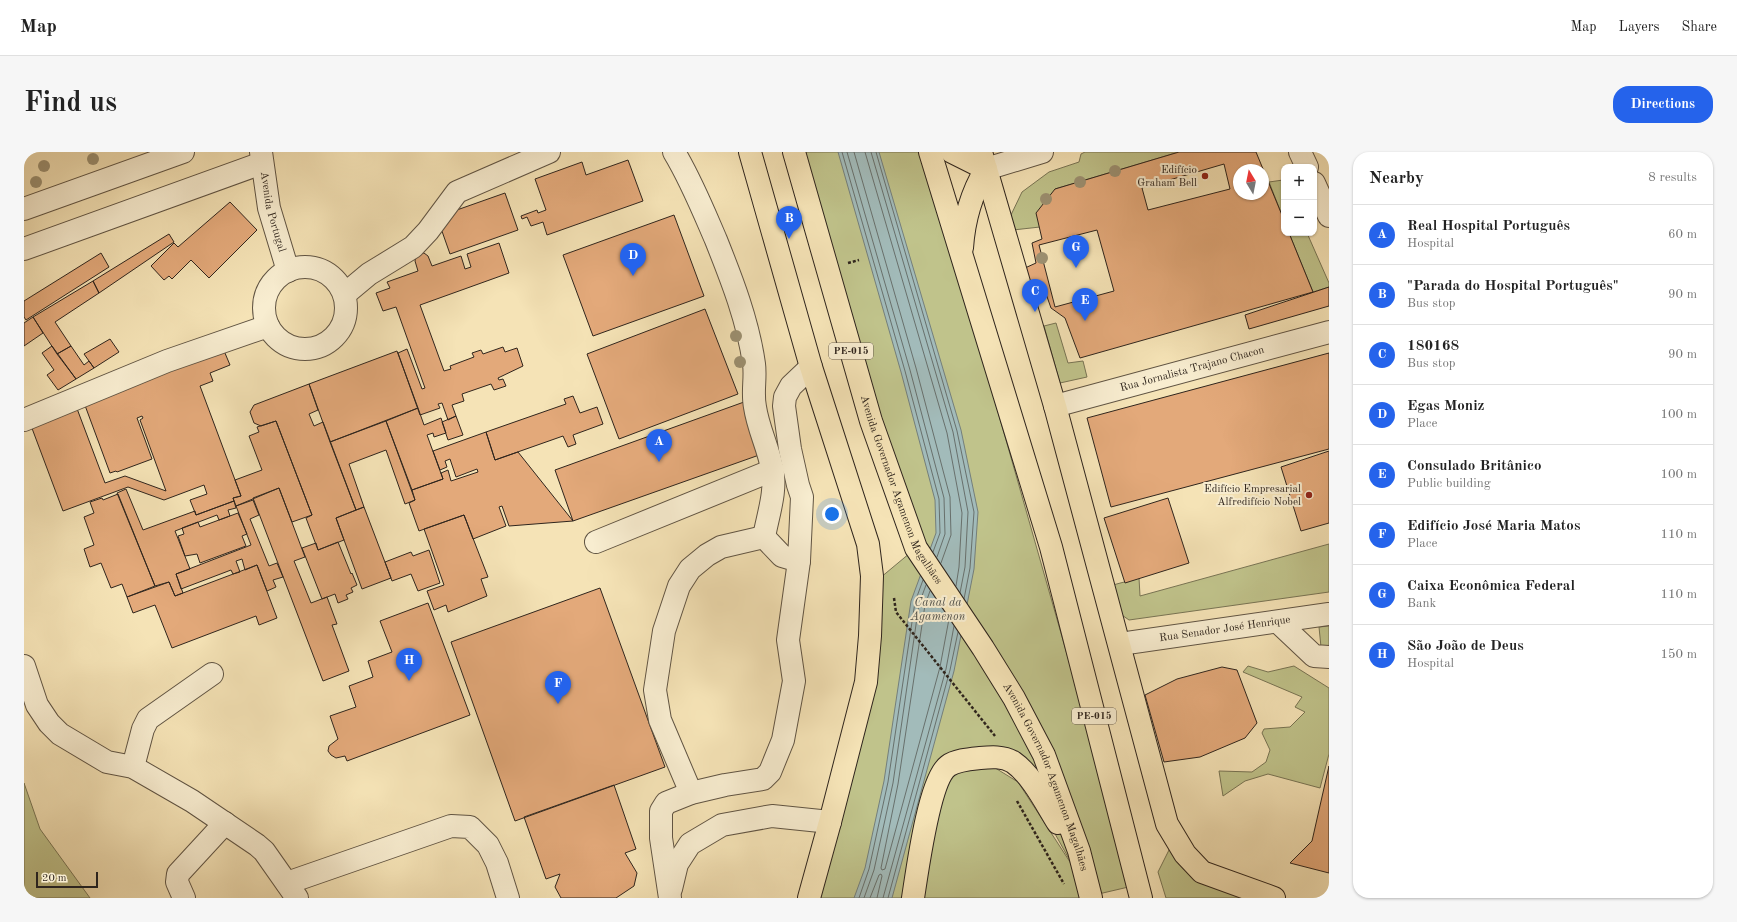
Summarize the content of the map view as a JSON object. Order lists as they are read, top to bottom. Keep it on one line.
{"streets":{"main road":["PE-015","Avenida Governador Agamenon Magalhães"],"street":["Avenida Portugal","Rua Jornalista Trajano Chacon","Rua Senador José Henrique"]},"water":["Canal da Agamenon"],"places":["Edifício Graham Bell","Edifício Empresarial Alfredifício Nobel"],"scale_bar":"20 m","north":"top","page":{"header":"Map","nav":["Map","Layers","Share"],"buttons":"Directions","title":"Find us","heading":["Nearby","8 results"],"map_buttons":["+","−"],"list":[{"mark":"A","name":"Real Hospital Português","note":"Hospital","value":"60 m"},{"mark":"B","name":"\"Parada do Hospital Português\"","note":"Bus stop","value":"90 m"},{"mark":"C","name":"180168","note":"Bus stop","value":"90 m"},{"mark":"D","name":"Egas Moniz","note":"Place","value":"100 m"},{"mark":"E","name":"Consulado Britânico","note":"Public building","value":"100 m"},{"mark":"F","name":"Edifício José Maria Matos","note":"Place","value":"110 m"},{"mark":"G","name":"Caixa Econômica Federal","note":"Bank","value":"110 m"},{"mark":"H","name":"São João de Deus","note":"Hospital","value":"150 m"}],"pins":["B","G","D","C","E","A","H","F"],"scale":"20 m"}}
